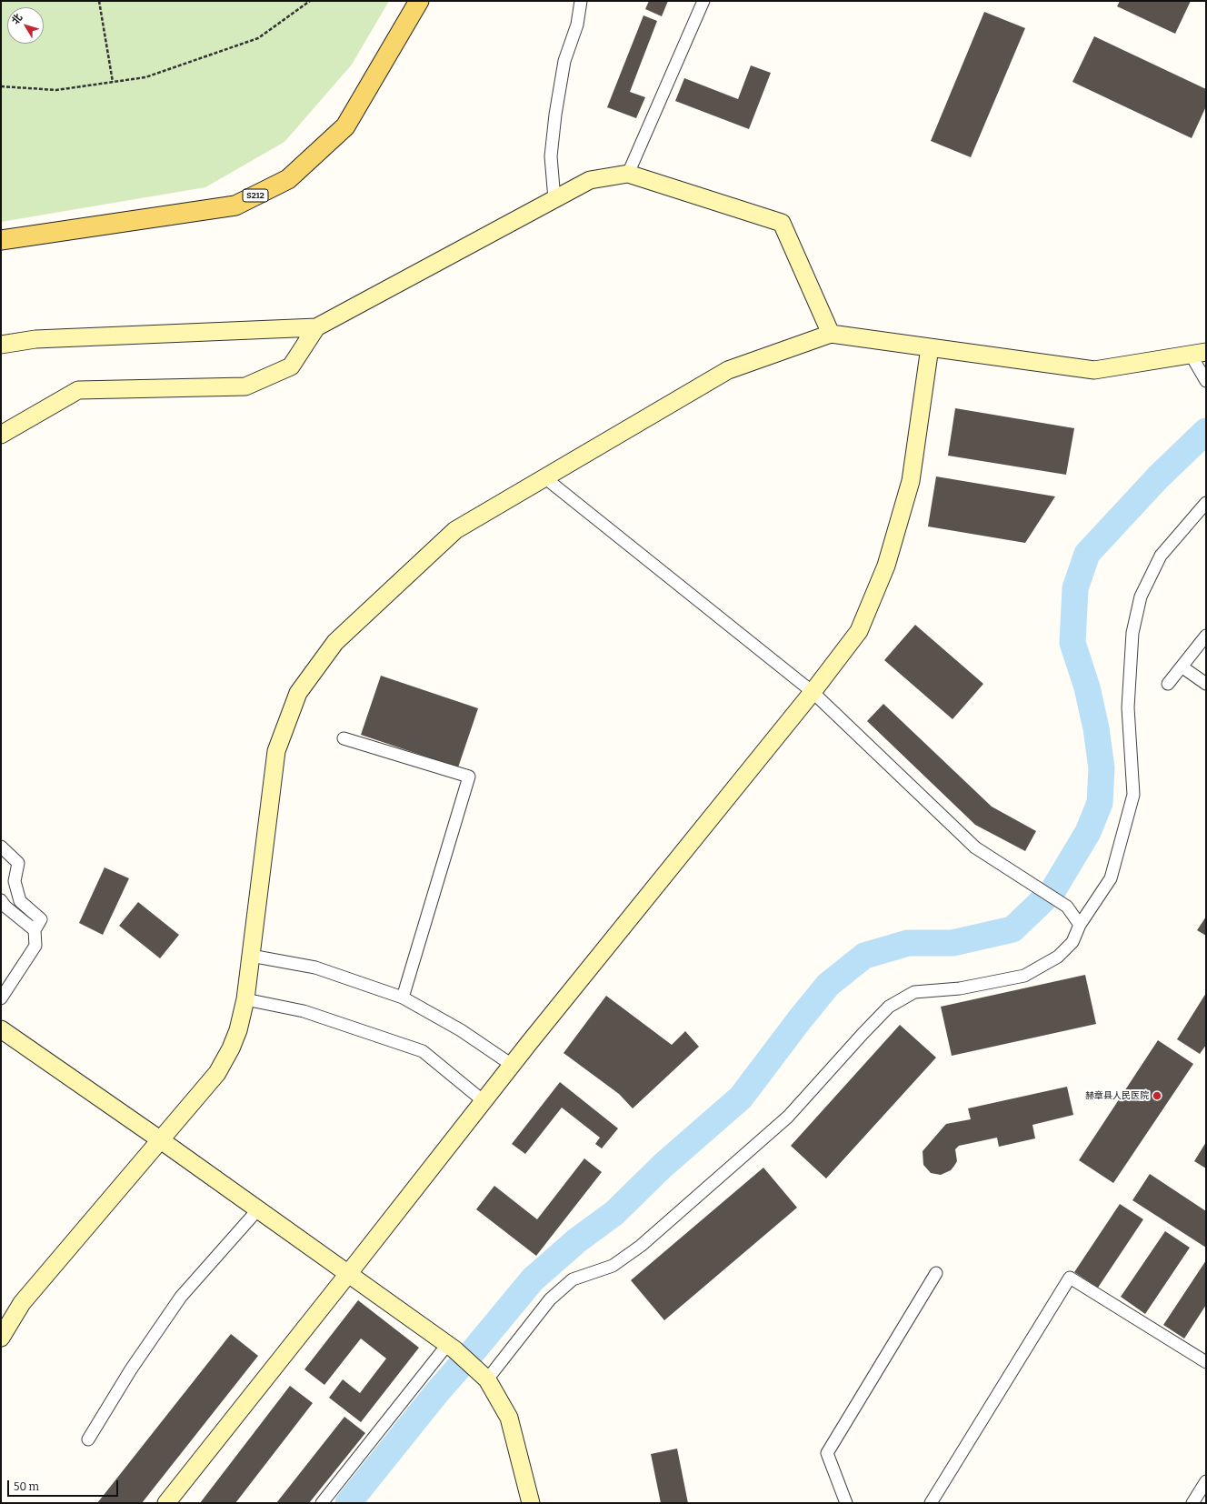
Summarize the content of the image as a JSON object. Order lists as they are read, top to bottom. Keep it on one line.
{"streets":{"main road":["S212"]},"places":["赫章县人民医院"],"scale_bar":"50 m","north":"top left"}
